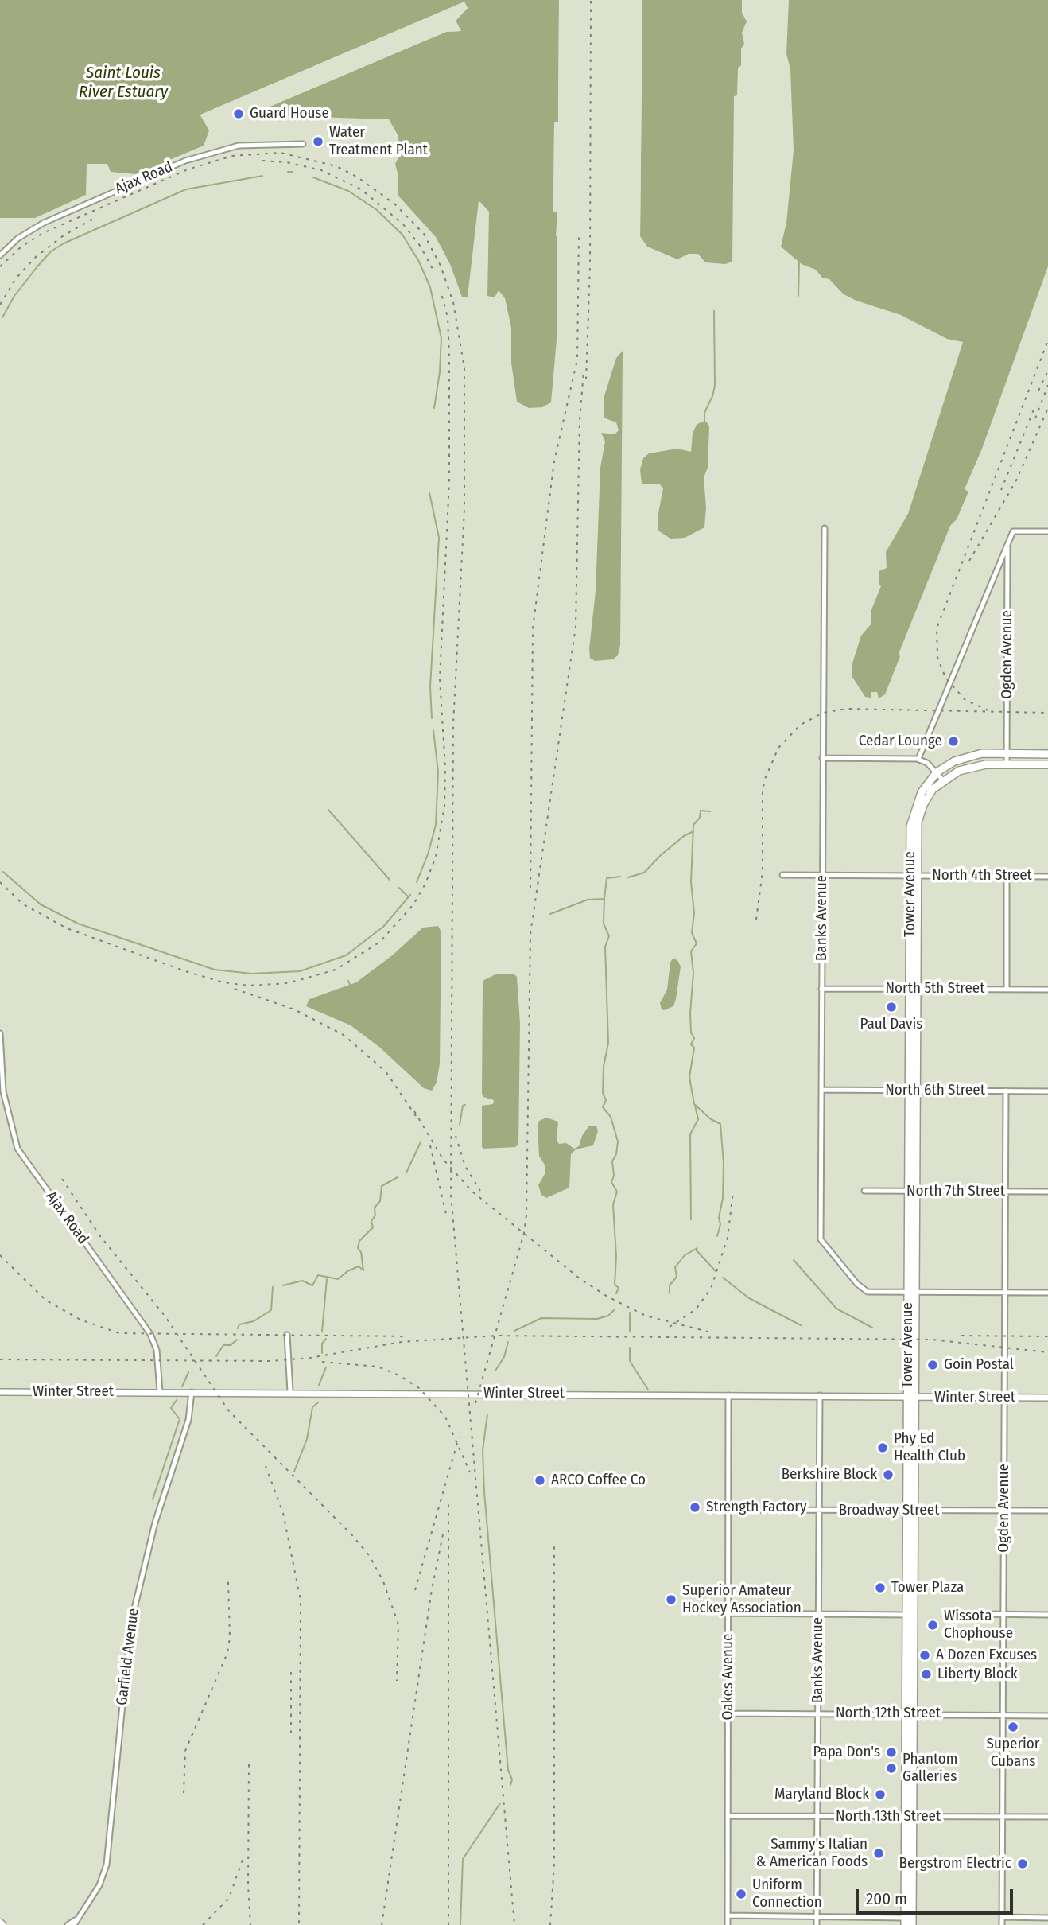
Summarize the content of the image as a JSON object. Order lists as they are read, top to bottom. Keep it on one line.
{"streets":{"main road":["Tower Avenue"],"street":["Ajax Road","Ogden Avenue","North 4th Street","Banks Avenue","North 5th Street","North 6th Street","North 7th Street","Winter Street","Broadway Street","Garfield Avenue","Oakes Avenue","North 12th Street","North 13th Street"]},"crossings":[["Ajax Road","Winter Street"],["Ogden Avenue","North 6th Street"],["Ogden Avenue","North 7th Street"],["Ogden Avenue","Winter Street"],["Ogden Avenue","Broadway Street"],["Ogden Avenue","North 12th Street"],["Ogden Avenue","North 13th Street"],["North 4th Street","Tower Avenue"],["North 4th Street","Banks Avenue"],["Tower Avenue","Banks Avenue"],["Tower Avenue","North 5th Street"],["Tower Avenue","North 6th Street"],["Tower Avenue","North 7th Street"],["Tower Avenue","Winter Street"],["Tower Avenue","Broadway Street"],["Tower Avenue","North 12th Street"],["Tower Avenue","North 13th Street"],["Banks Avenue","North 5th Street"],["Banks Avenue","North 6th Street"],["Banks Avenue","Winter Street"],["Banks Avenue","Broadway Street"],["Banks Avenue","North 12th Street"],["Banks Avenue","North 13th Street"],["Winter Street","Garfield Avenue"],["Winter Street","Oakes Avenue"],["Broadway Street","Oakes Avenue"],["Oakes Avenue","North 12th Street"],["Oakes Avenue","North 13th Street"]],"water":["Saint Louis River Estuary"],"places":["Guard House","Water Treatment Plant","Cedar Lounge","Paul Davis","Goin Postal","Phy Ed Health Club","Berkshire Block","ARCO Coffee Co","Strength Factory","Tower Plaza","Superior Amateur Hockey Association","Wissota Chophouse","A Dozen Excuses","Liberty Block","Superior Cubans","Papa Don's","Phantom Galleries","Maryland Block","Sammy's Italian & American Foods","Bergstrom Electric","Uniform Connection"],"scale_bar":"200 m"}
